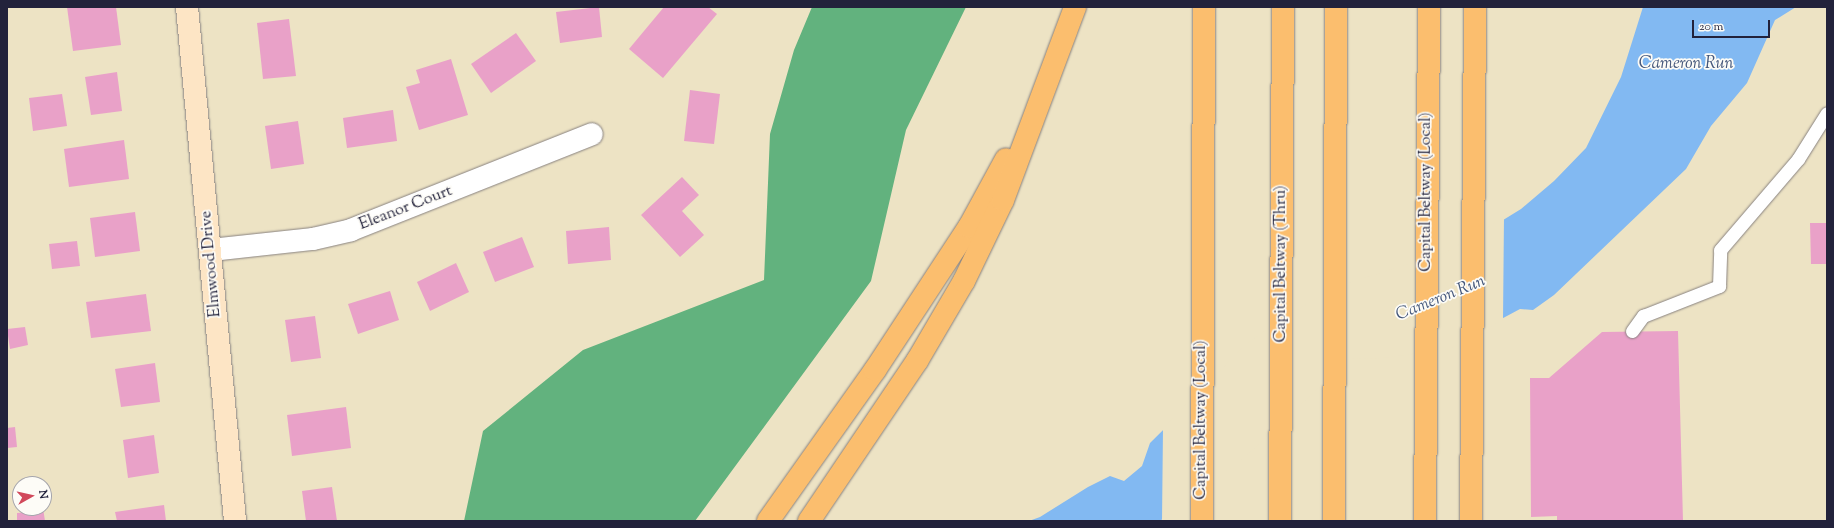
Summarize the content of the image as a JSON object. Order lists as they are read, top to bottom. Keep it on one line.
{"streets":{"highway":["Capital Beltway (Local)","Capital Beltway (Thru)"],"street":["Eleanor Court","Elmwood Drive"]},"crossings":[["Eleanor Court","Elmwood Drive"]],"water":["Cameron Run"],"scale_bar":"20 m","north":"right"}
